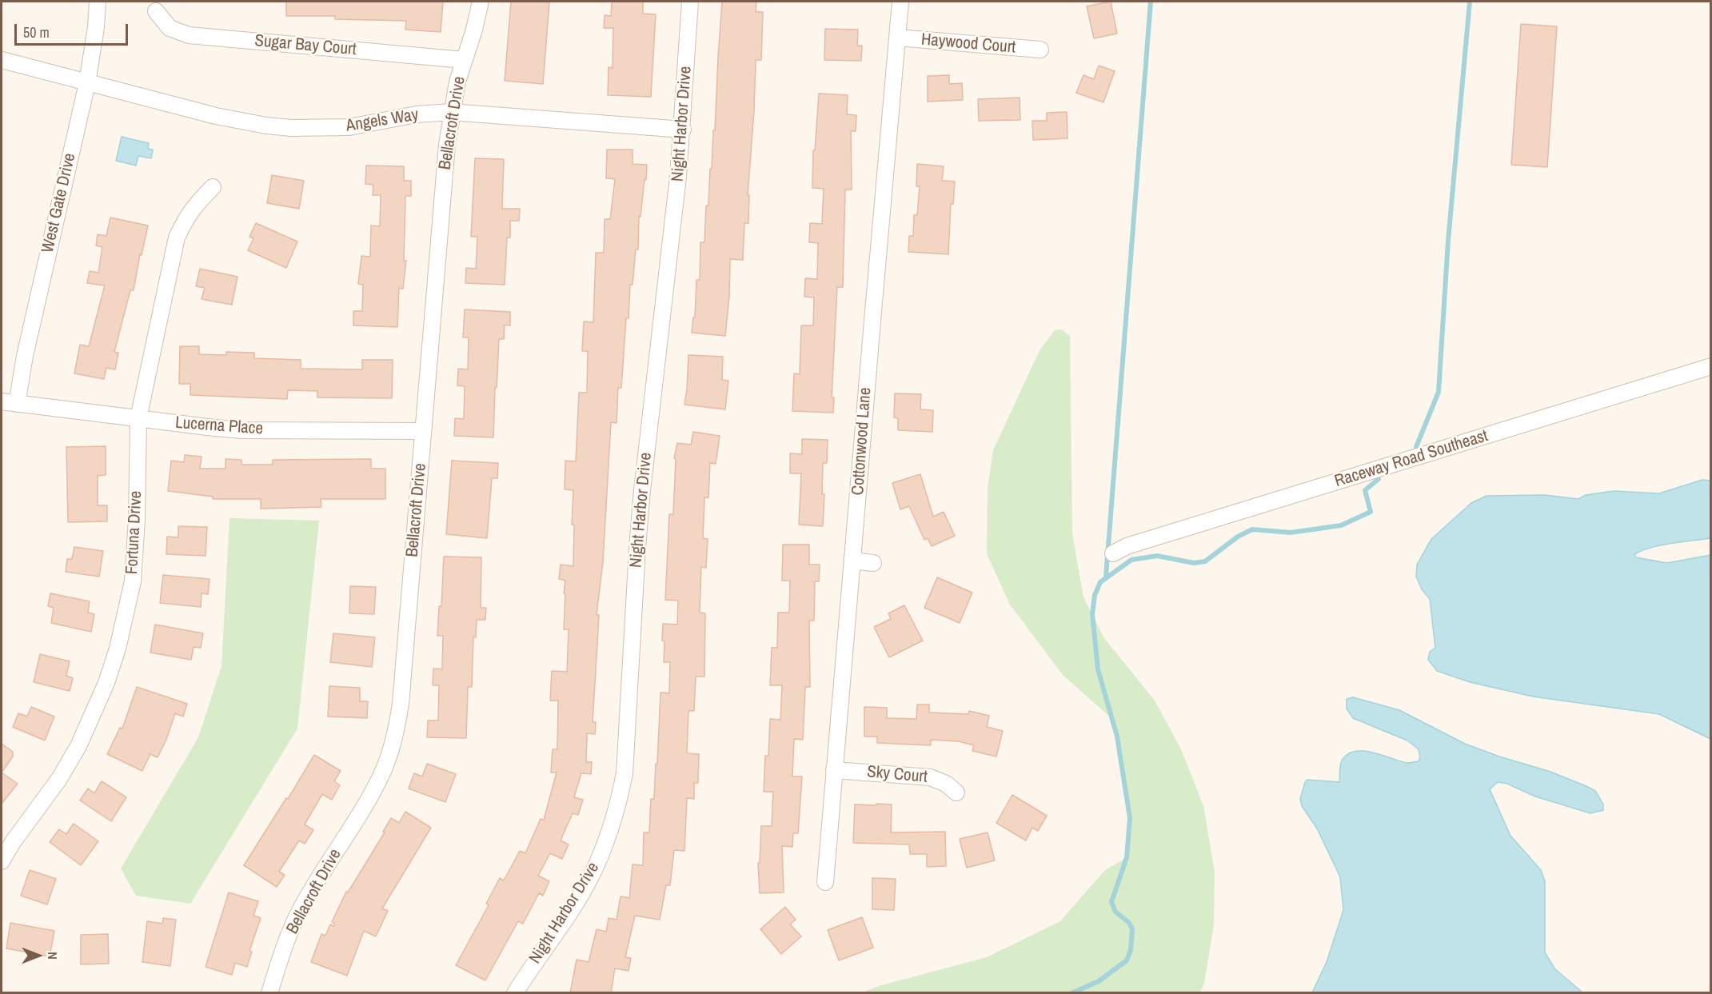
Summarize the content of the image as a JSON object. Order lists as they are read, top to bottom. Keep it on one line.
{"streets":{"street":["Haywood Court","Sugar Bay Court","Angels Way","Bellacroft Drive","Night Harbor Drive","West Gate Drive","Lucerna Place","Cottonwood Lane","Raceway Road Southeast","Fortuna Drive","Sky Court"]},"crossings":[["Haywood Court","Cottonwood Lane"],["Sugar Bay Court","Bellacroft Drive"],["Angels Way","Bellacroft Drive"],["Angels Way","Night Harbor Drive"],["Angels Way","West Gate Drive"],["Bellacroft Drive","Lucerna Place"],["West Gate Drive","Lucerna Place"],["Lucerna Place","Fortuna Drive"],["Cottonwood Lane","Sky Court"]],"scale_bar":"50 m","north":"right"}
